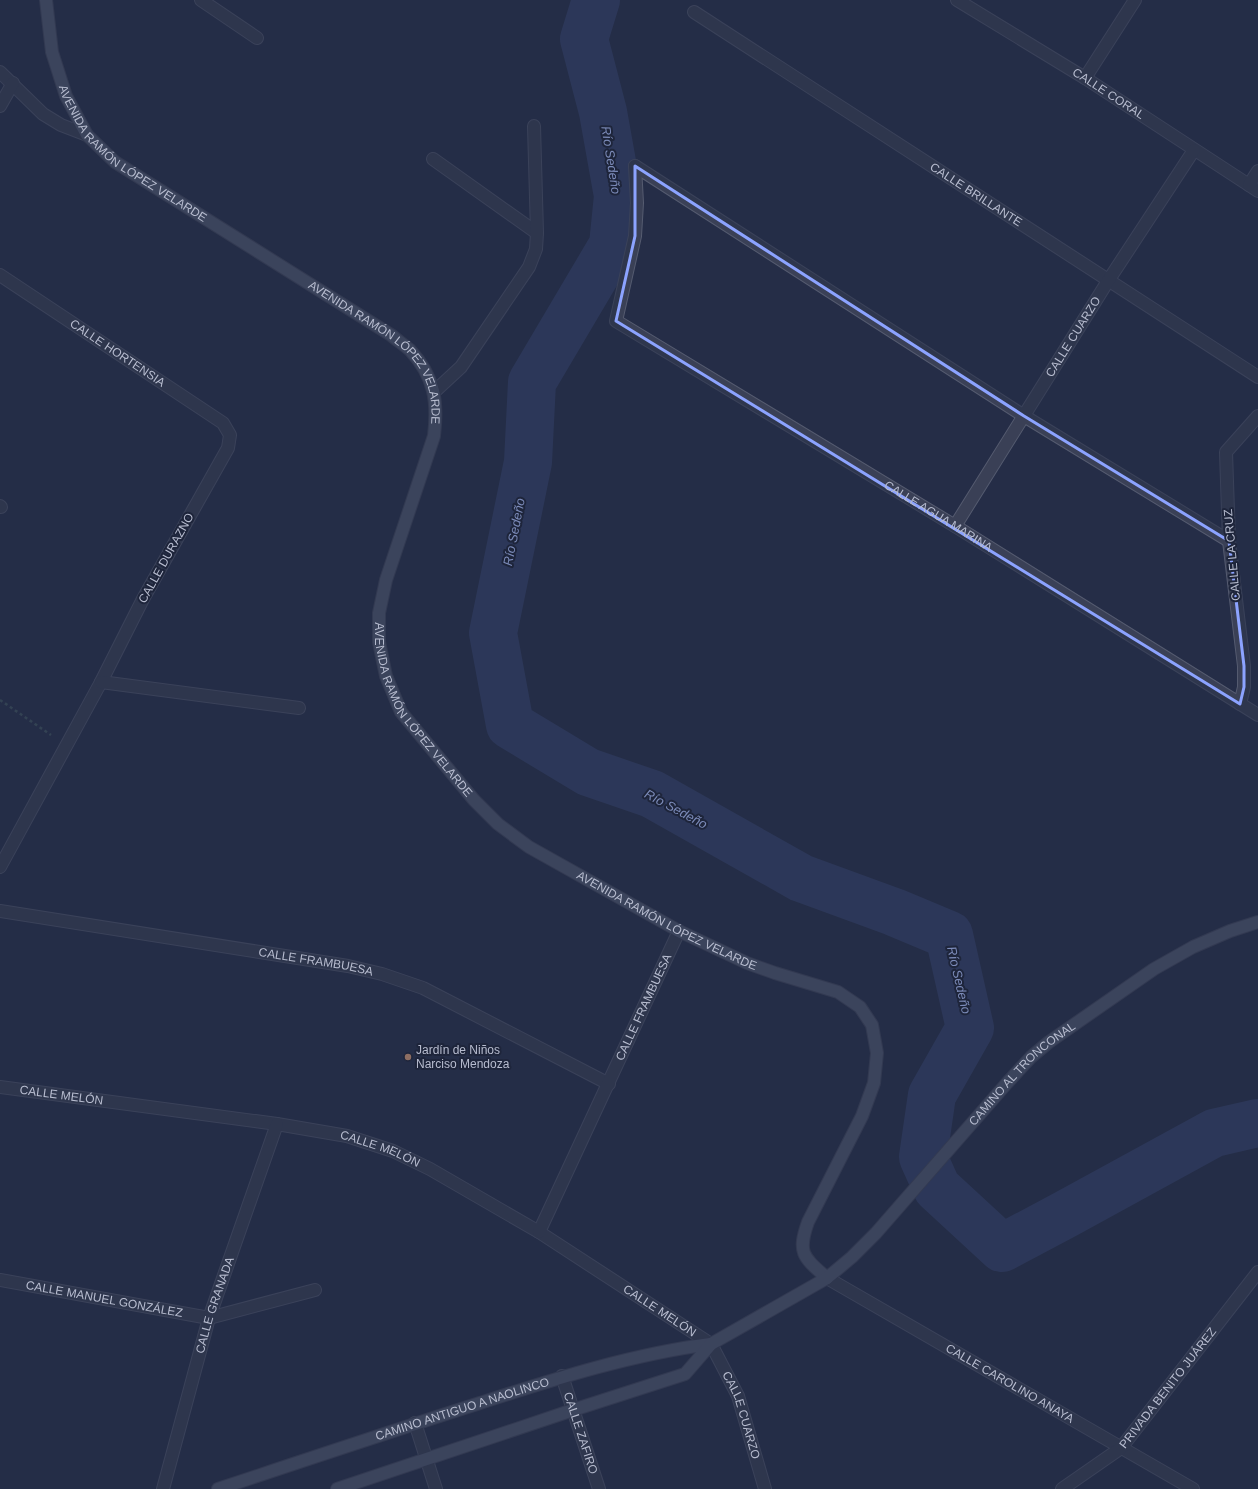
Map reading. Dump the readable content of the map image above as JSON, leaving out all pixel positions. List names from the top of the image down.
{
  "streets": {
    "main road": ["AVENIDA RAMÓN LÓPEZ VELARDE", "CAMINO AL TRONCONAL", "CAMINO ANTIGUO A NAOLINCO"],
    "street": [
      "CALLE CORAL",
      "CALLE BRILLANTE",
      "CALLE CUARZO",
      "CALLE HORTENSIA",
      "CALLE AGUA MARINA",
      "CALLE LA CRUZ",
      "CALLE DURAZNO",
      "CALLE FRAMBUESA",
      "CALLE MELÓN",
      "CALLE MANUEL GONZÁLEZ",
      "CALLE GRANADA",
      "CALLE CAROLINO ANAYA",
      "PRIVADA BENITO JUÁREZ",
      "CALLE ZAFIRO"
    ]
  },
  "crossings": [
    ["CALLE CORAL", "CALLE CUARZO"],
    ["AVENIDA RAMÓN LÓPEZ VELARDE", "CALLE FRAMBUESA"],
    ["AVENIDA RAMÓN LÓPEZ VELARDE", "CAMINO AL TRONCONAL"],
    ["AVENIDA RAMÓN LÓPEZ VELARDE", "CALLE CAROLINO ANAYA"],
    ["AVENIDA RAMÓN LÓPEZ VELARDE", "CAMINO ANTIGUO A NAOLINCO"],
    ["CALLE BRILLANTE", "CALLE CUARZO"],
    ["CALLE CUARZO", "CALLE AGUA MARINA"],
    ["CALLE CUARZO", "CALLE MELÓN"],
    ["CALLE CUARZO", "CAMINO ANTIGUO A NAOLINCO"],
    ["CALLE HORTENSIA", "CALLE DURAZNO"],
    ["CALLE AGUA MARINA", "CALLE LA CRUZ"],
    ["CALLE FRAMBUESA", "CALLE MELÓN"],
    ["CAMINO AL TRONCONAL", "CALLE CAROLINO ANAYA"],
    ["CAMINO AL TRONCONAL", "CAMINO ANTIGUO A NAOLINCO"],
    ["CALLE MELÓN", "CALLE GRANADA"],
    ["CALLE MELÓN", "CAMINO ANTIGUO A NAOLINCO"],
    ["CALLE MANUEL GONZÁLEZ", "CALLE GRANADA"],
    ["CALLE CAROLINO ANAYA", "PRIVADA BENITO JUÁREZ"],
    ["CALLE CAROLINO ANAYA", "CAMINO ANTIGUO A NAOLINCO"],
    ["CAMINO ANTIGUO A NAOLINCO", "CALLE ZAFIRO"]
  ],
  "water": ["Río Sedeño"],
  "places": ["Jardín de Niños Narciso Mendoza"]
}
